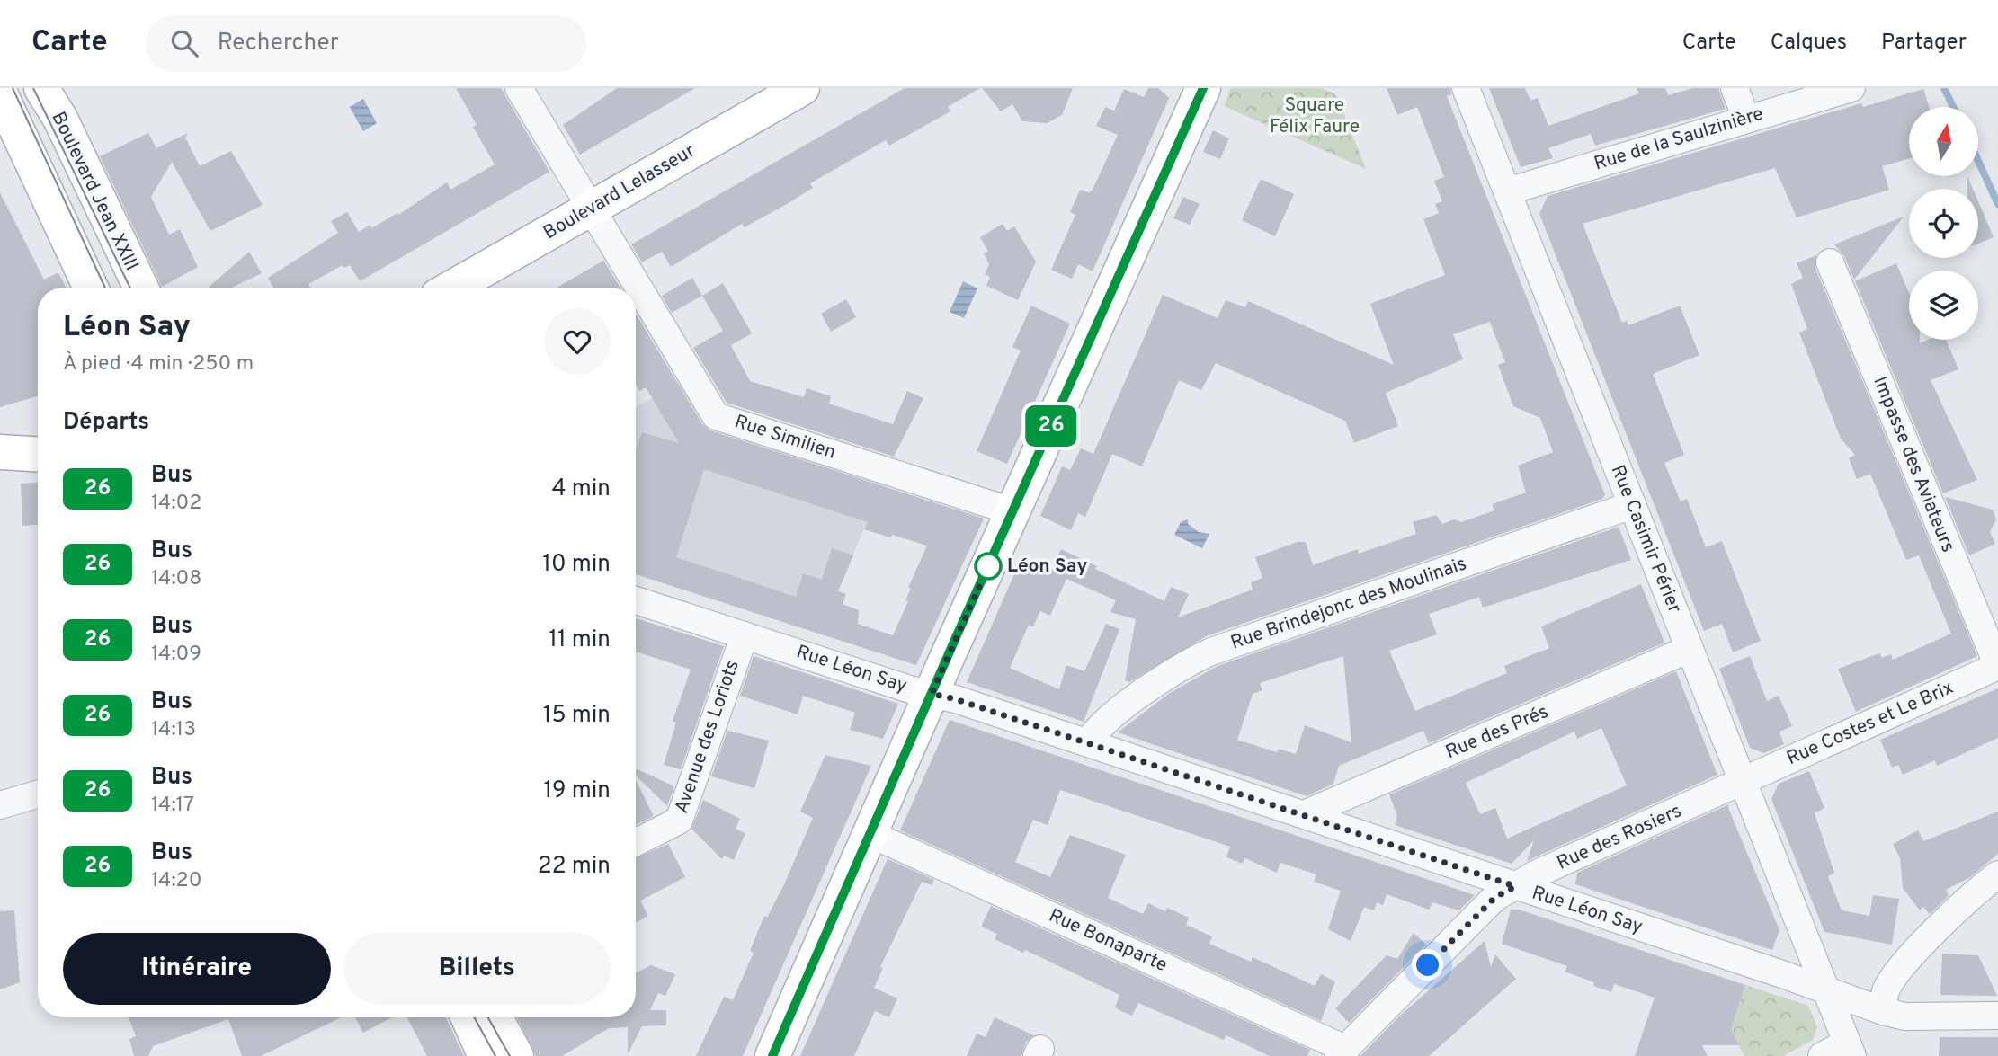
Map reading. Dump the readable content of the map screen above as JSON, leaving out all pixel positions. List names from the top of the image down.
{
  "streets": {
    "street": [
      "Rue de la Saulzinière",
      "Boulevard Jean XXIII",
      "Boulevard Lelasseur",
      "Rue Similien",
      "Impasse des Aviateurs",
      "Rue Casimir Périer",
      "Rue Brindejonc des Moulinais",
      "Rue Léon Say",
      "Rue Costes et Le Brix",
      "Rue des Prés",
      "Avenue des Loriots",
      "Rue des Rosiers",
      "Rue Bonaparte"
    ]
  },
  "crossings": [
    ["Rue de la Saulzinière", "Rue Casimir Périer"],
    ["Boulevard Lelasseur", "Rue Similien"],
    ["Impasse des Aviateurs", "Rue Costes et Le Brix"],
    ["Rue Casimir Périer", "Rue Brindejonc des Moulinais"],
    ["Rue Casimir Périer", "Rue Léon Say"],
    ["Rue Casimir Périer", "Rue Costes et Le Brix"],
    ["Rue Casimir Périer", "Rue des Prés"],
    ["Rue Casimir Périer", "Rue des Rosiers"],
    ["Rue Brindejonc des Moulinais", "Rue Léon Say"],
    ["Rue Léon Say", "Rue des Prés"],
    ["Rue Léon Say", "Avenue des Loriots"],
    ["Rue Léon Say", "Rue des Rosiers"],
    ["Rue Costes et Le Brix", "Rue des Rosiers"],
    ["Rue des Rosiers", "Rue Bonaparte"]
  ],
  "parks": ["Square Félix Faure"],
  "places": ["Léon Say"],
  "lines": ["bus line 26"],
  "north": "top",
  "page": {
    "header": "Carte",
    "search": "Rechercher",
    "nav": ["Carte", "Calques", "Partager"],
    "on_map": "26",
    "heading": [
      ["Léon Say", "À pied · 4 min · 250 m"],
      "Départs"
    ],
    "list": [
      {
        "mark": "26",
        "name": "Bus",
        "note": "14:02",
        "value": "4 min"
      },
      {
        "mark": "26",
        "name": "Bus",
        "note": "14:08",
        "value": "10 min"
      },
      {
        "mark": "26",
        "name": "Bus",
        "note": "14:09",
        "value": "11 min"
      },
      {
        "mark": "26",
        "name": "Bus",
        "note": "14:13",
        "value": "15 min"
      },
      {
        "mark": "26",
        "name": "Bus",
        "note": "14:17",
        "value": "19 min"
      },
      {
        "mark": "26",
        "name": "Bus",
        "note": "14:20",
        "value": "22 min"
      }
    ],
    "buttons": ["Itinéraire", "Billets"]
  }
}
